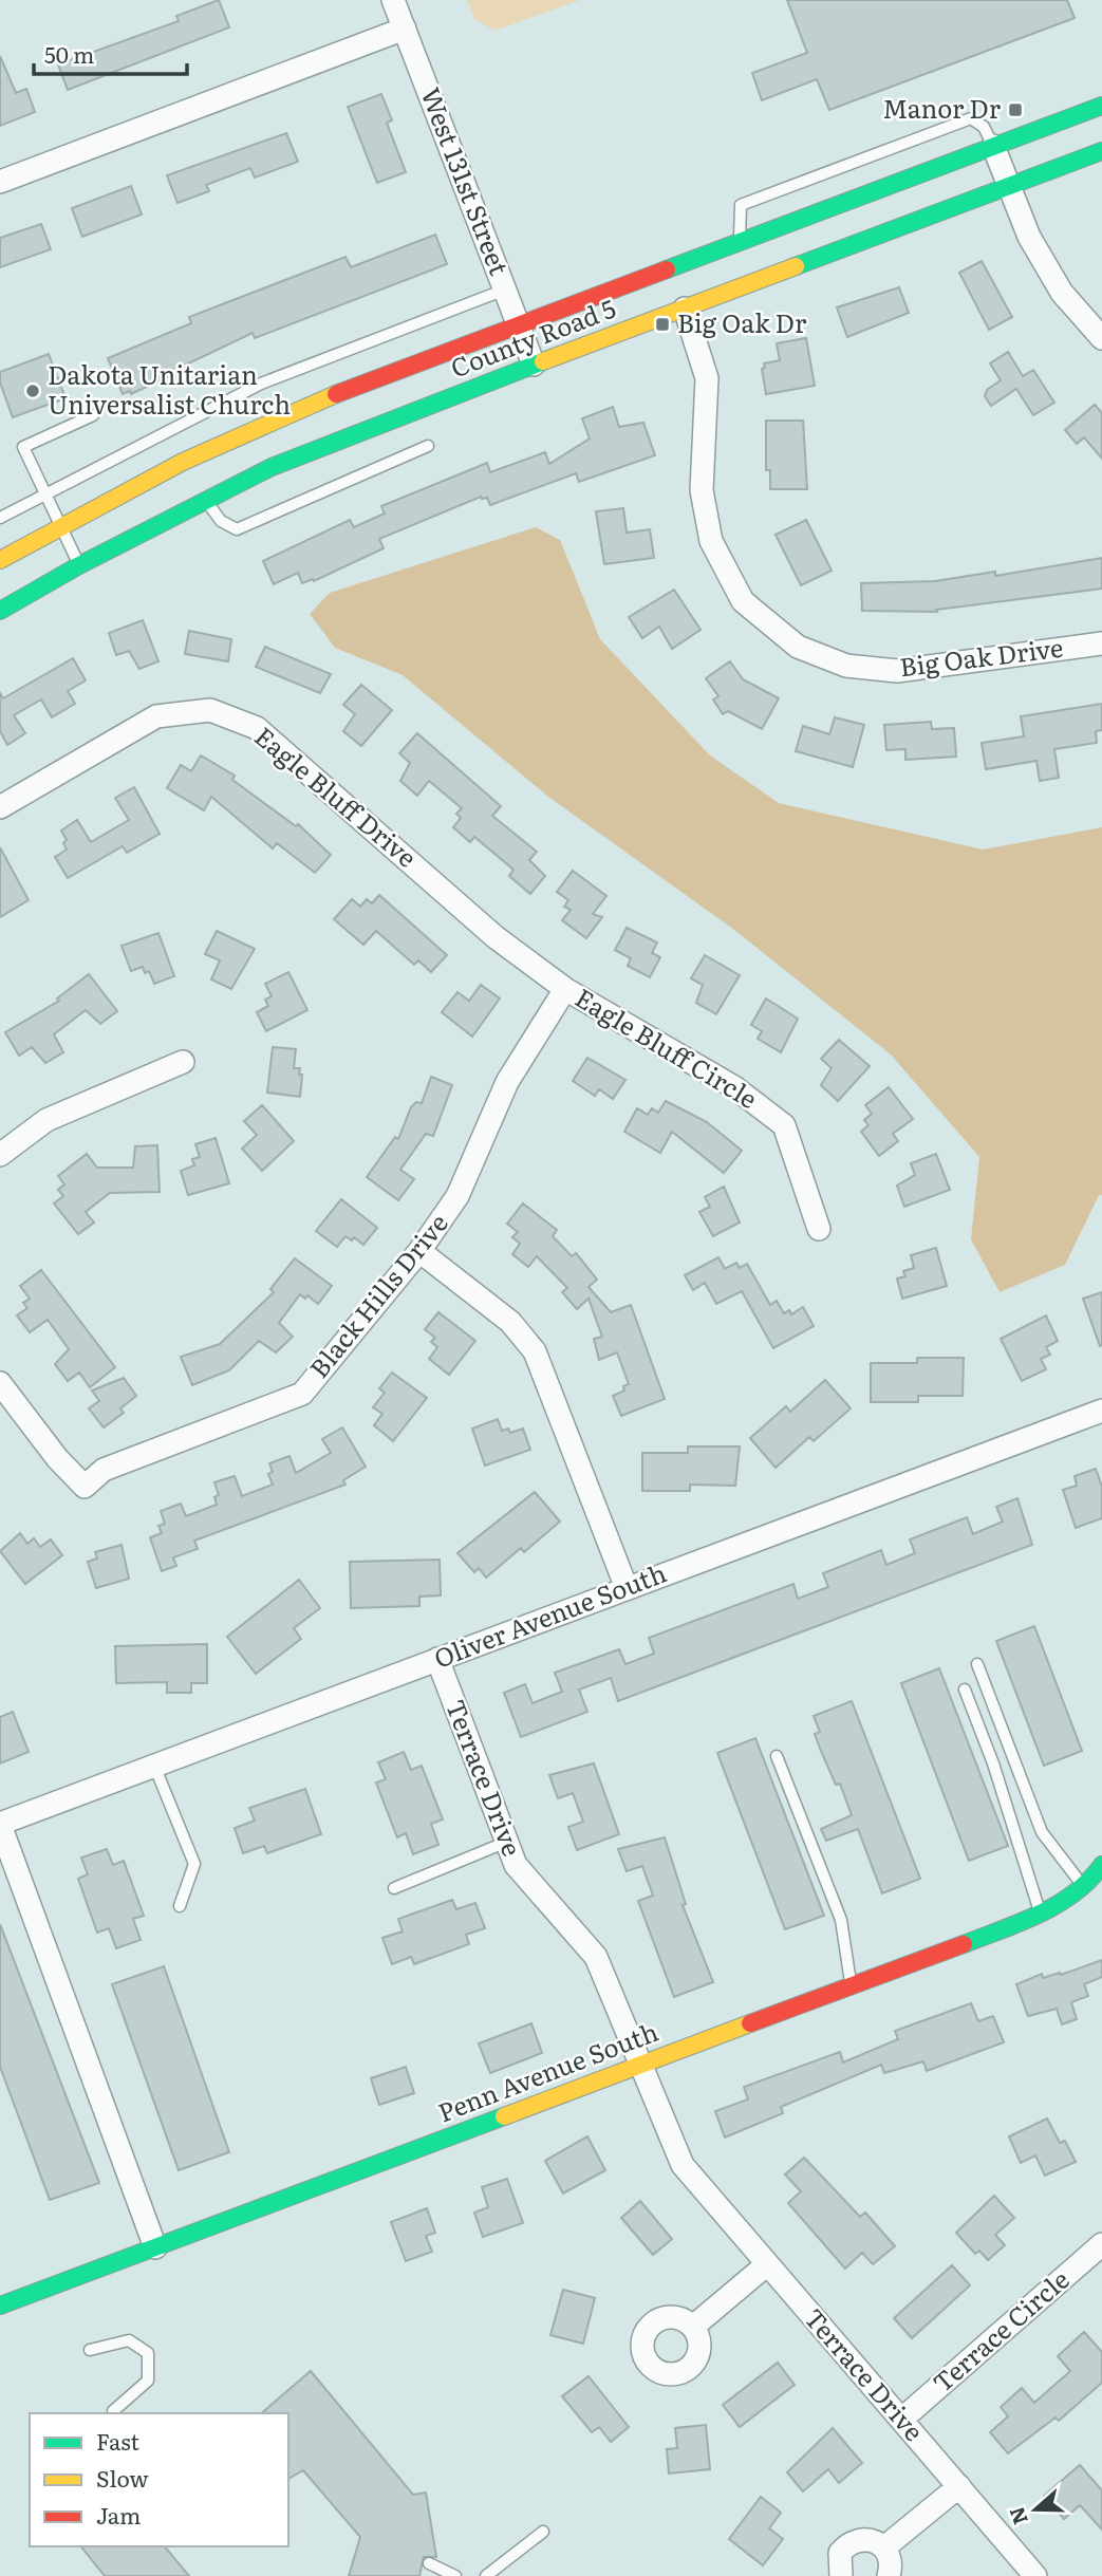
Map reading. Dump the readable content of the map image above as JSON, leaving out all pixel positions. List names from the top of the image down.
{
  "streets": {
    "main road": ["County Road 5", "Penn Avenue South"],
    "street": [
      "West 131st Street",
      "Big Oak Drive",
      "Eagle Bluff Drive",
      "Eagle Bluff Circle",
      "Black Hills Drive",
      "Oliver Avenue South",
      "Terrace Drive",
      "Terrace Circle"
    ]
  },
  "crossings": [
    ["West 131st Street", "County Road 5"],
    ["County Road 5", "Big Oak Drive"],
    ["Eagle Bluff Drive", "Eagle Bluff Circle"],
    ["Eagle Bluff Drive", "Black Hills Drive"],
    ["Eagle Bluff Circle", "Black Hills Drive"],
    ["Oliver Avenue South", "Terrace Drive"],
    ["Terrace Drive", "Penn Avenue South"],
    ["Terrace Drive", "Terrace Circle"]
  ],
  "places": {
    "transit": ["Manor Dr", "Big Oak Dr"],
    "other": ["Dakota Unitarian Universalist Church"]
  },
  "legend": ["Fast", "Slow", "Jam"],
  "scale_bar": "50 m",
  "north": "left"
}
